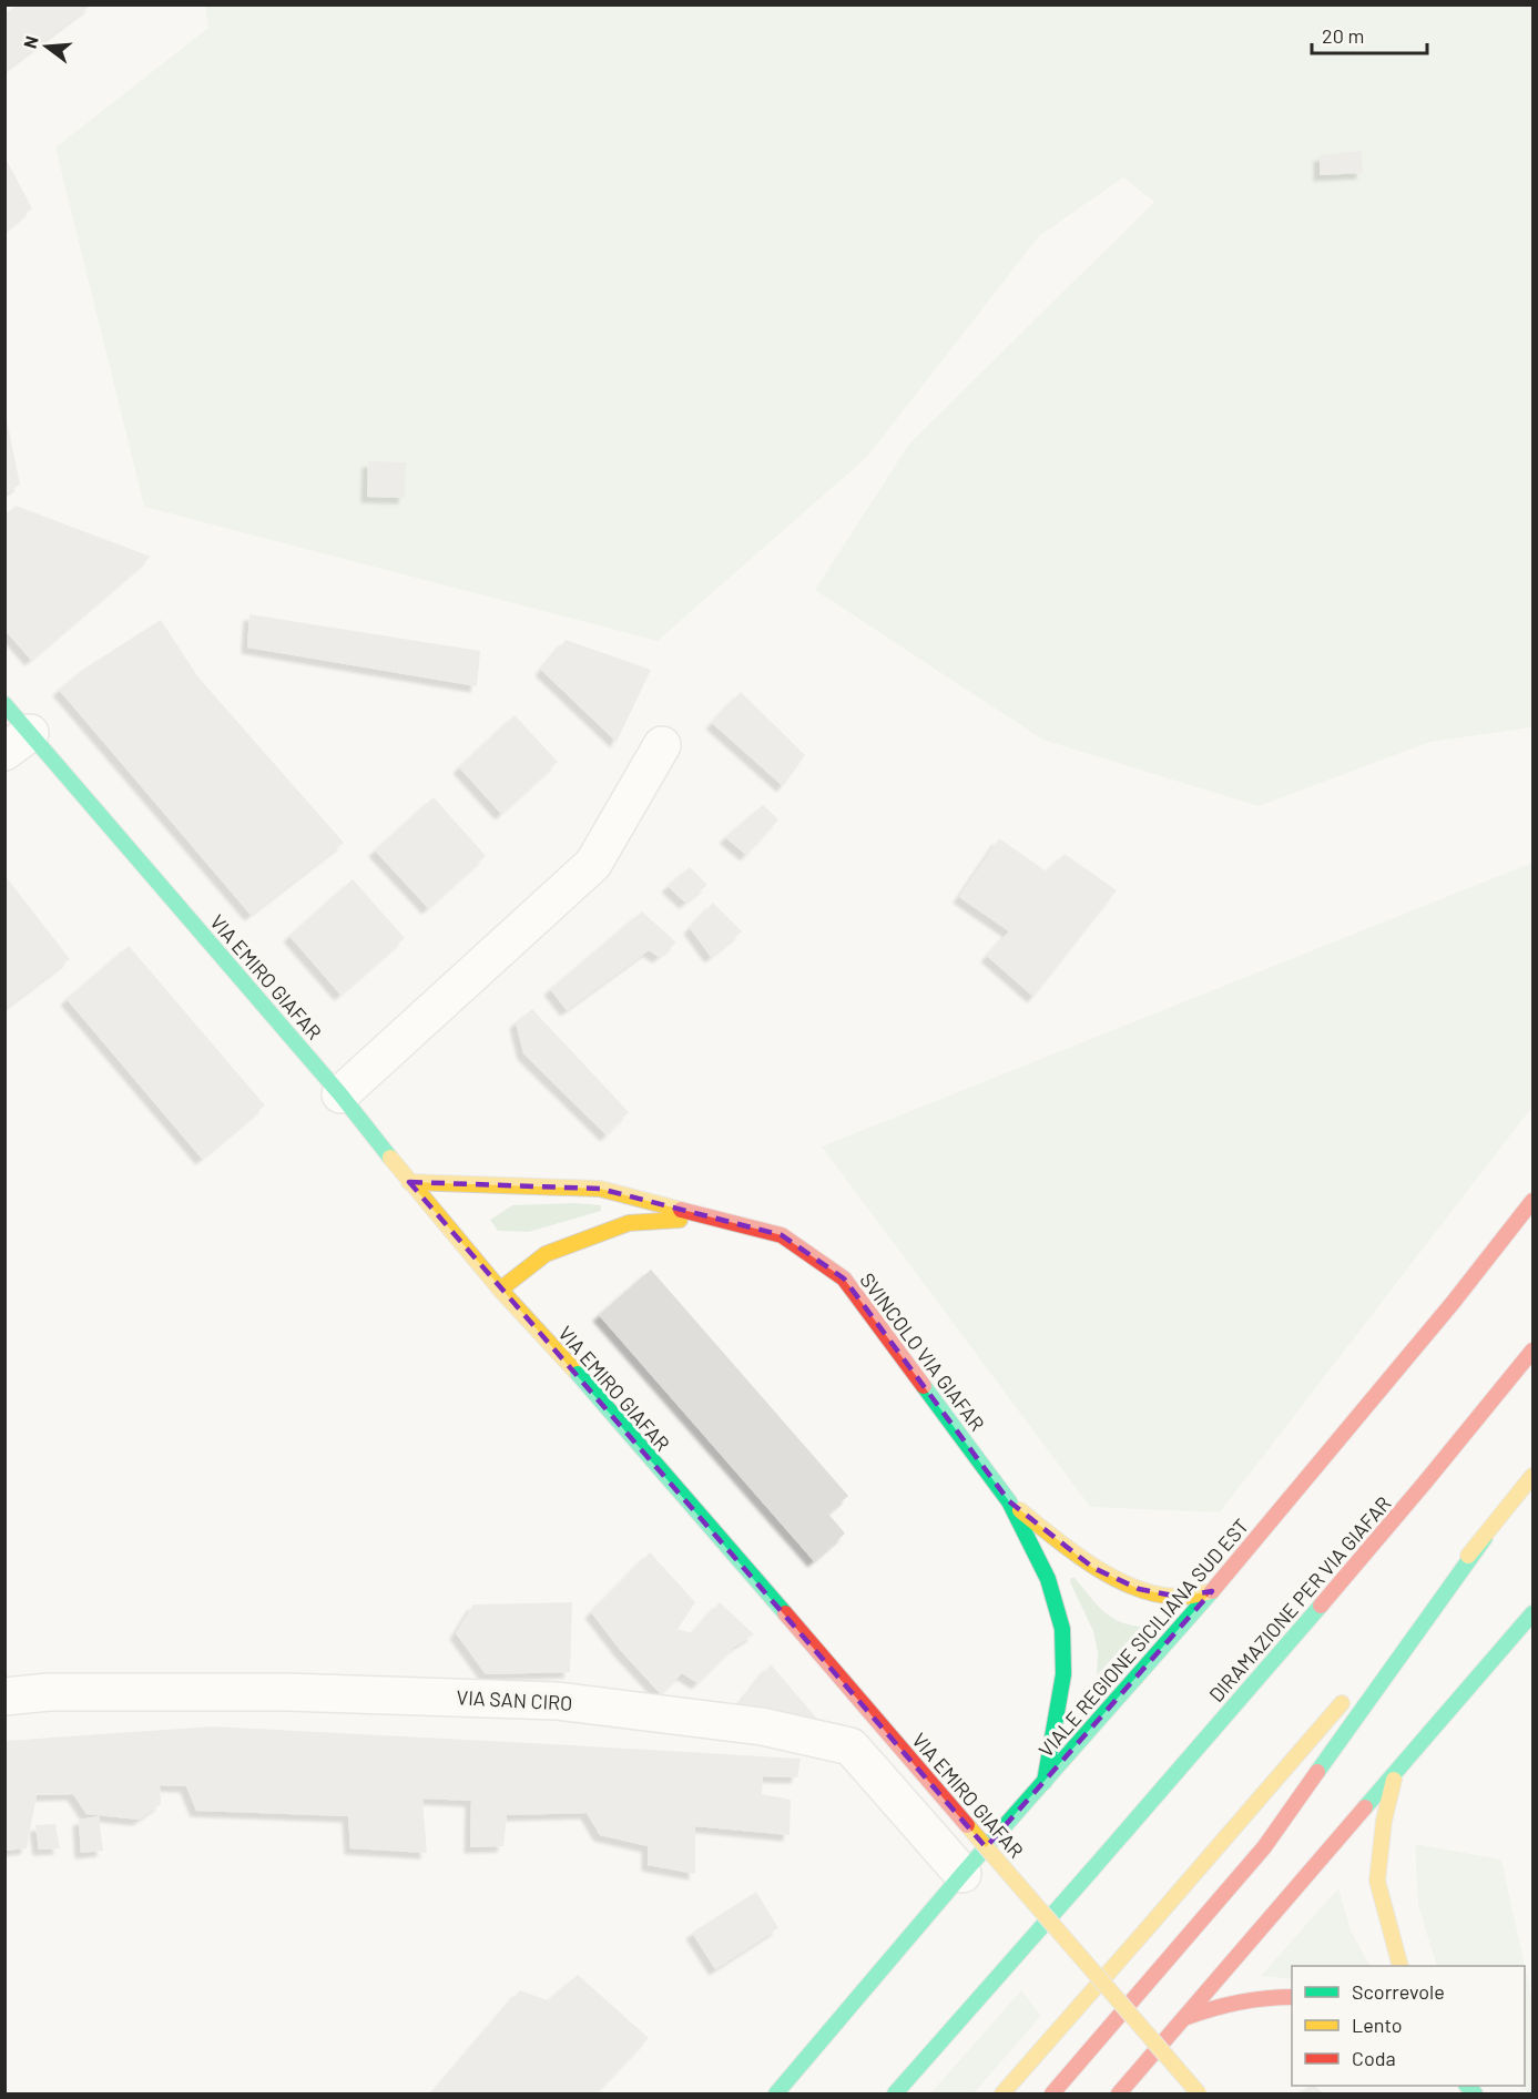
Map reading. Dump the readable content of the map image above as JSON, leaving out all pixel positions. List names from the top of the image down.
{
  "streets": {
    "main road": [
      "VIA EMIRO GIAFAR",
      "SVINCOLO VIA GIAFAR",
      "DIRAMAZIONE PER VIA GIAFAR",
      "VIALE REGIONE SICILIANA SUD EST"
    ],
    "street": ["VIA SAN CIRO"]
  },
  "crossings": [
    ["VIA EMIRO GIAFAR", "SVINCOLO VIA GIAFAR"],
    ["SVINCOLO VIA GIAFAR", "VIALE REGIONE SICILIANA SUD EST"],
    ["VIALE REGIONE SICILIANA SUD EST", "VIA SAN CIRO"]
  ],
  "legend": ["Scorrevole", "Lento", "Coda"],
  "scale_bar": "20 m",
  "north": "left"
}
